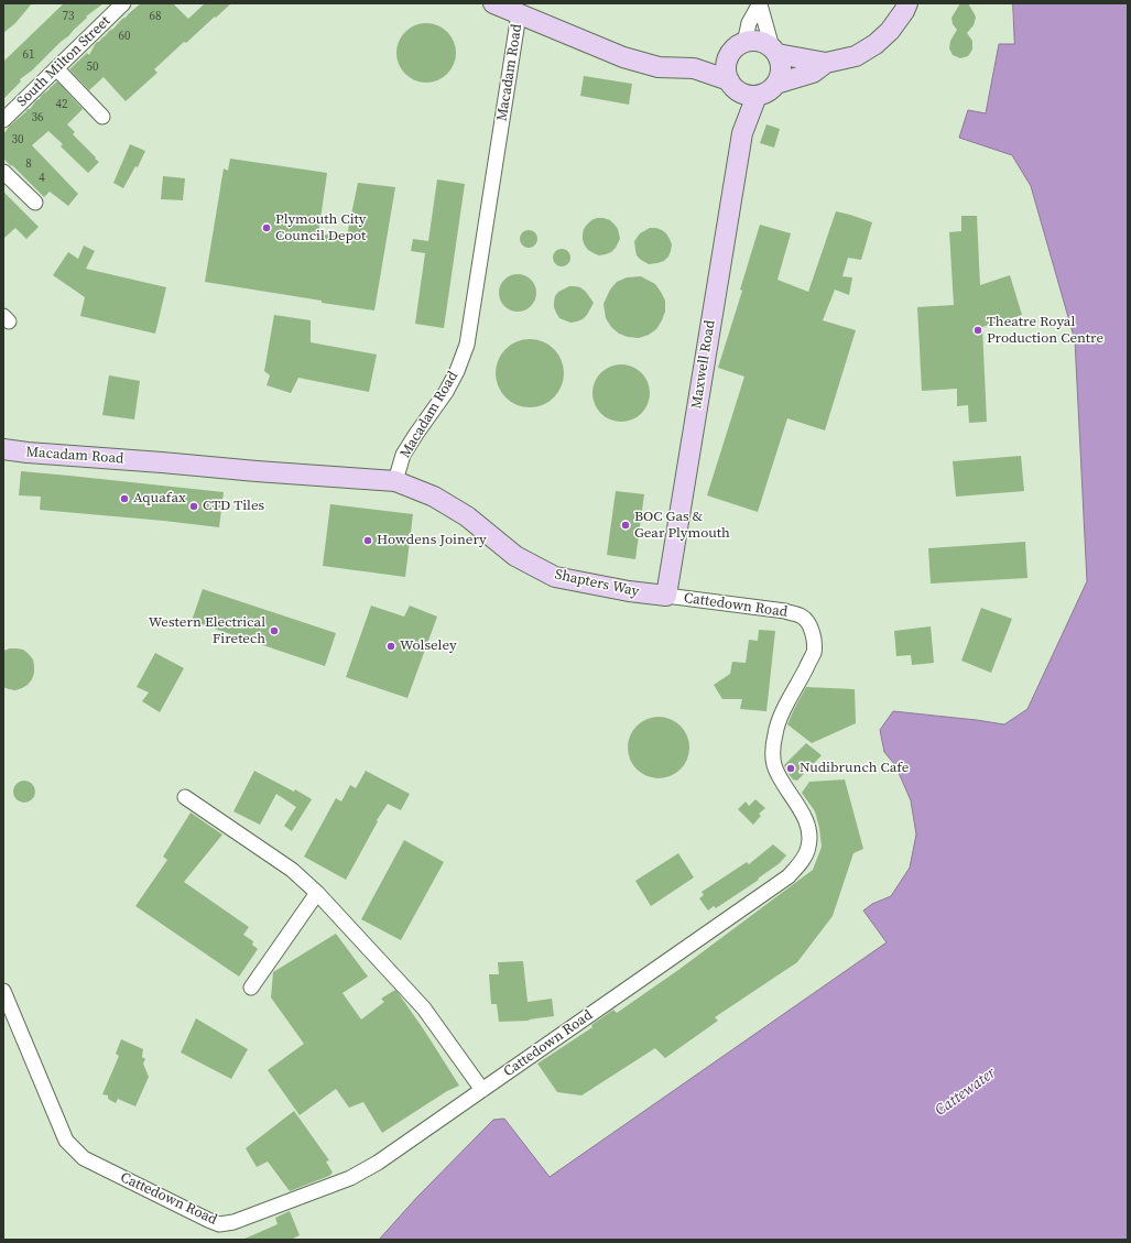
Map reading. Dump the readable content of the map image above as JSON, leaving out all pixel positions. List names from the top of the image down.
{
  "streets": {
    "street": [
      "South Milton Street",
      "Macadam Road",
      "Maxwell Road",
      "Shapters Way",
      "Cattedown Road"
    ]
  },
  "crossings": [
    ["Macadam Road", "Shapters Way"],
    ["Maxwell Road", "Shapters Way"],
    ["Maxwell Road", "Cattedown Road"],
    ["Shapters Way", "Cattedown Road"]
  ],
  "water": ["Cattewater"],
  "places": [
    "Plymouth City Council Depot",
    "Theatre Royal Production Centre",
    "Aquafax",
    "CTD Tiles",
    "BOC Gas & Gear Plymouth",
    "Howdens Joinery",
    "Western Electrical Firetech",
    "Wolseley",
    "Nudibrunch Cafe"
  ],
  "house_numbers": [
    "73",
    "68",
    "60",
    "61",
    "50",
    "42",
    "36",
    "30",
    "8",
    "4"
  ]
}
